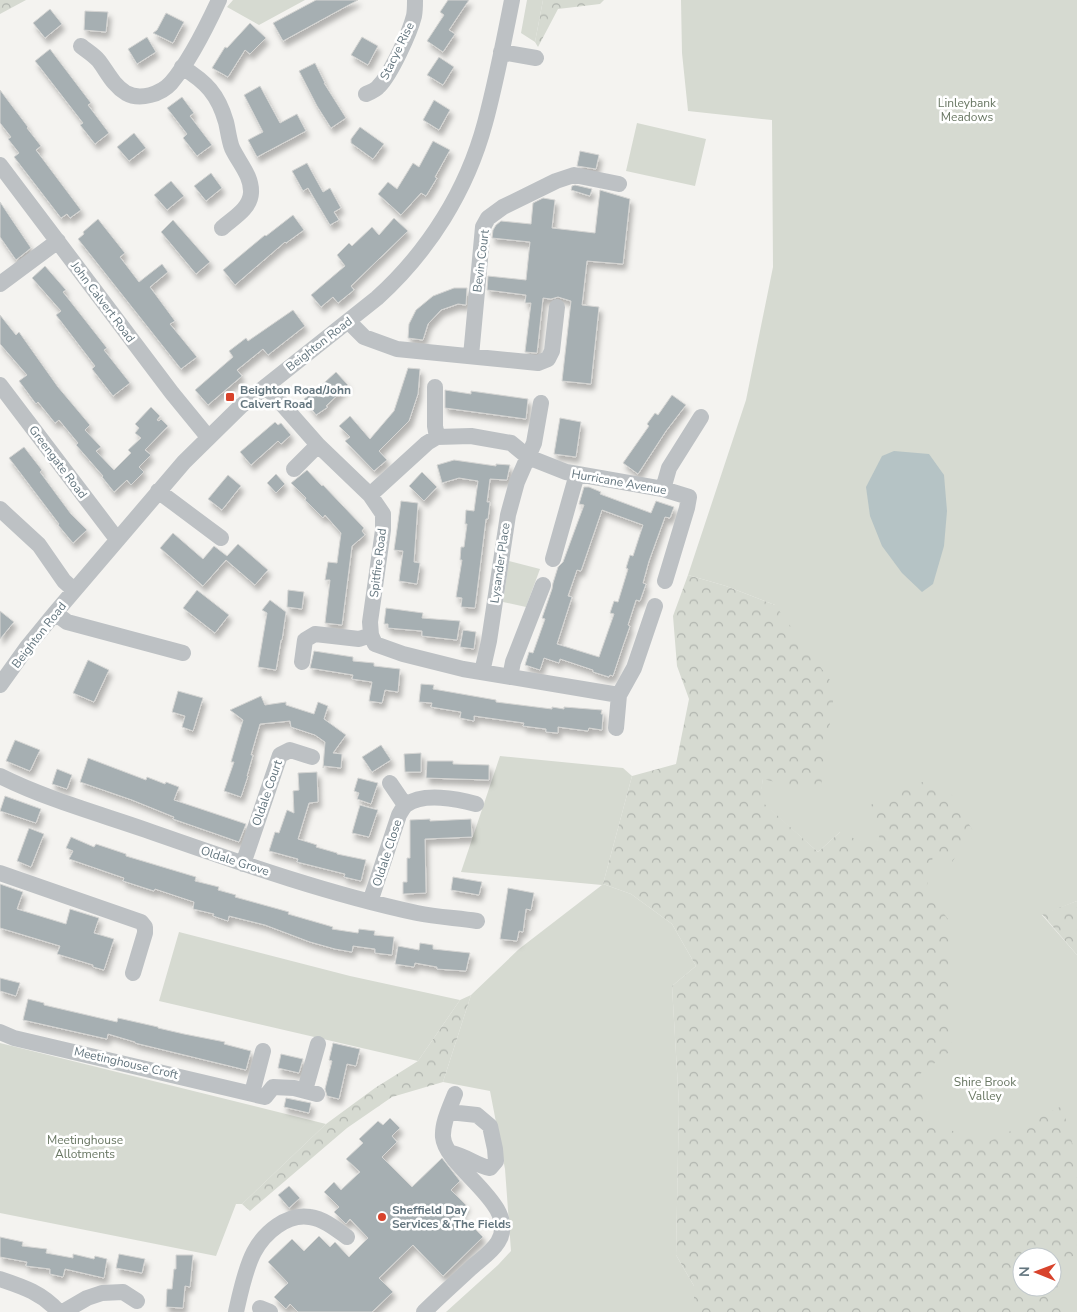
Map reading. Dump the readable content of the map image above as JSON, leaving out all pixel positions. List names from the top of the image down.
{
  "streets": {
    "street": [
      "Stacye Rise",
      "Bevin Court",
      "John Calvert Road",
      "Beighton Road",
      "Greengate Road",
      "Hurricane Avenue",
      "Spitfire Road",
      "Lysander Place",
      "Oldale Court",
      "Oldale Close",
      "Oldale Grove",
      "Meetinghouse Croft"
    ]
  },
  "crossings": [
    ["John Calvert Road", "Beighton Road"],
    ["Beighton Road", "Greengate Road"],
    ["Beighton Road", "Spitfire Road"],
    ["Hurricane Avenue", "Lysander Place"],
    ["Oldale Court", "Oldale Grove"],
    ["Oldale Close", "Oldale Grove"]
  ],
  "parks": ["Linleybank Meadows", "Shire Brook Valley", "Meetinghouse Allotments"],
  "places": {
    "transit": ["Beighton Road/John Calvert Road"],
    "other": ["Sheffield Day Services & The Fields"]
  },
  "north": "left"
}
